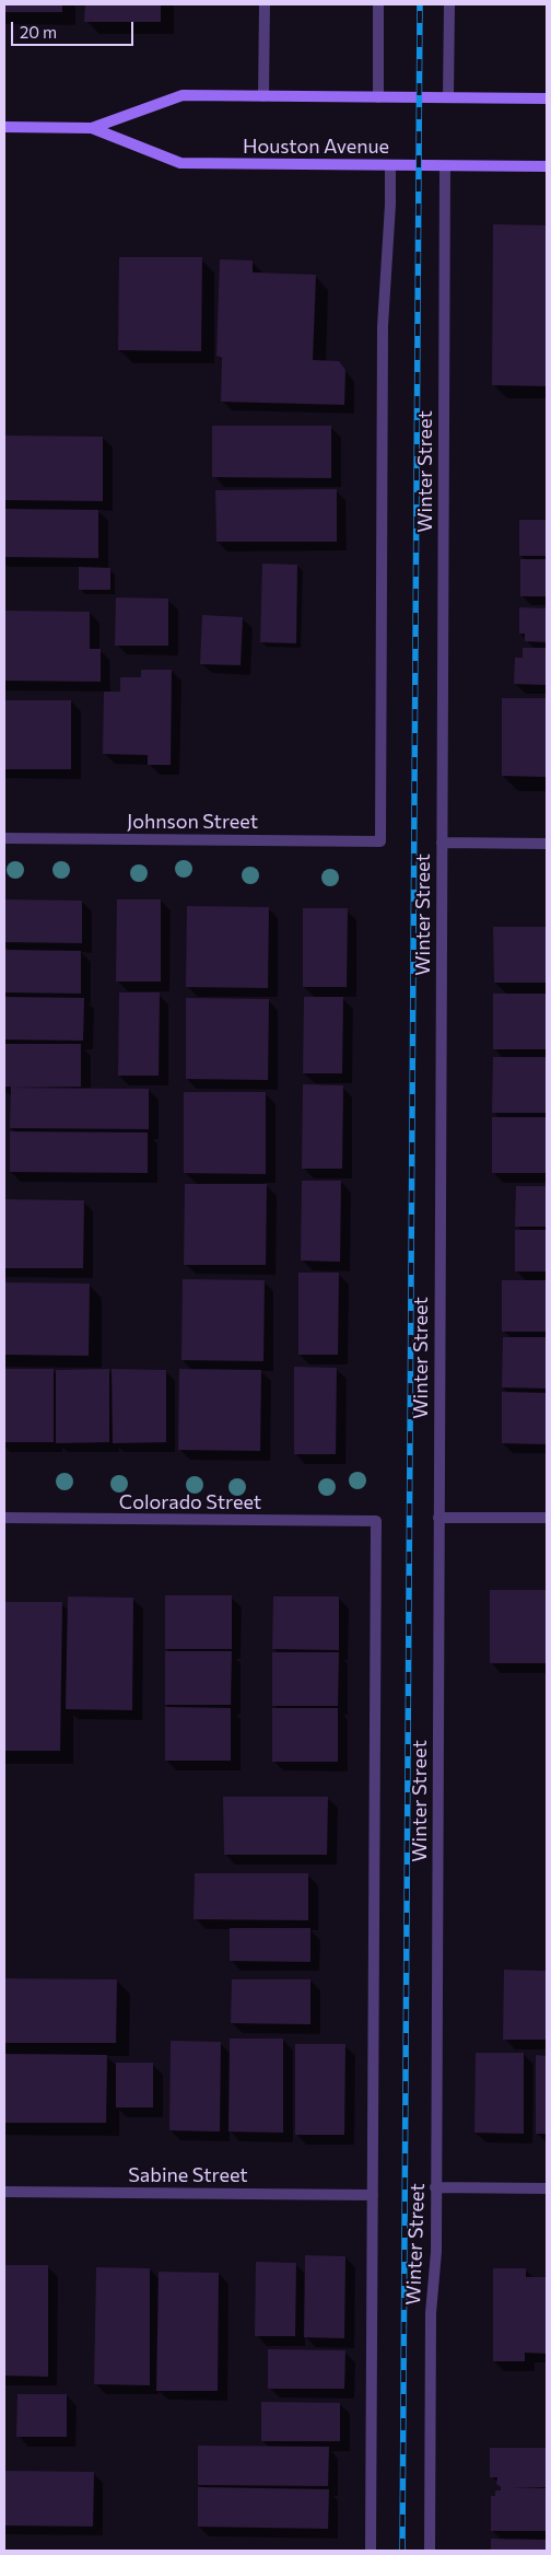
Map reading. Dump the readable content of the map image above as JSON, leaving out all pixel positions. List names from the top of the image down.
{
  "streets": {
    "main road": ["Houston Avenue"],
    "street": [
      "Winter Street",
      "Johnson Street",
      "Colorado Street",
      "Sabine Street"
    ]
  },
  "crossings": [
    ["Houston Avenue", "Winter Street"],
    ["Houston Avenue", "Johnson Street"],
    ["Colorado Street", "Sabine Street"]
  ],
  "scale_bar": "20 m"
}
